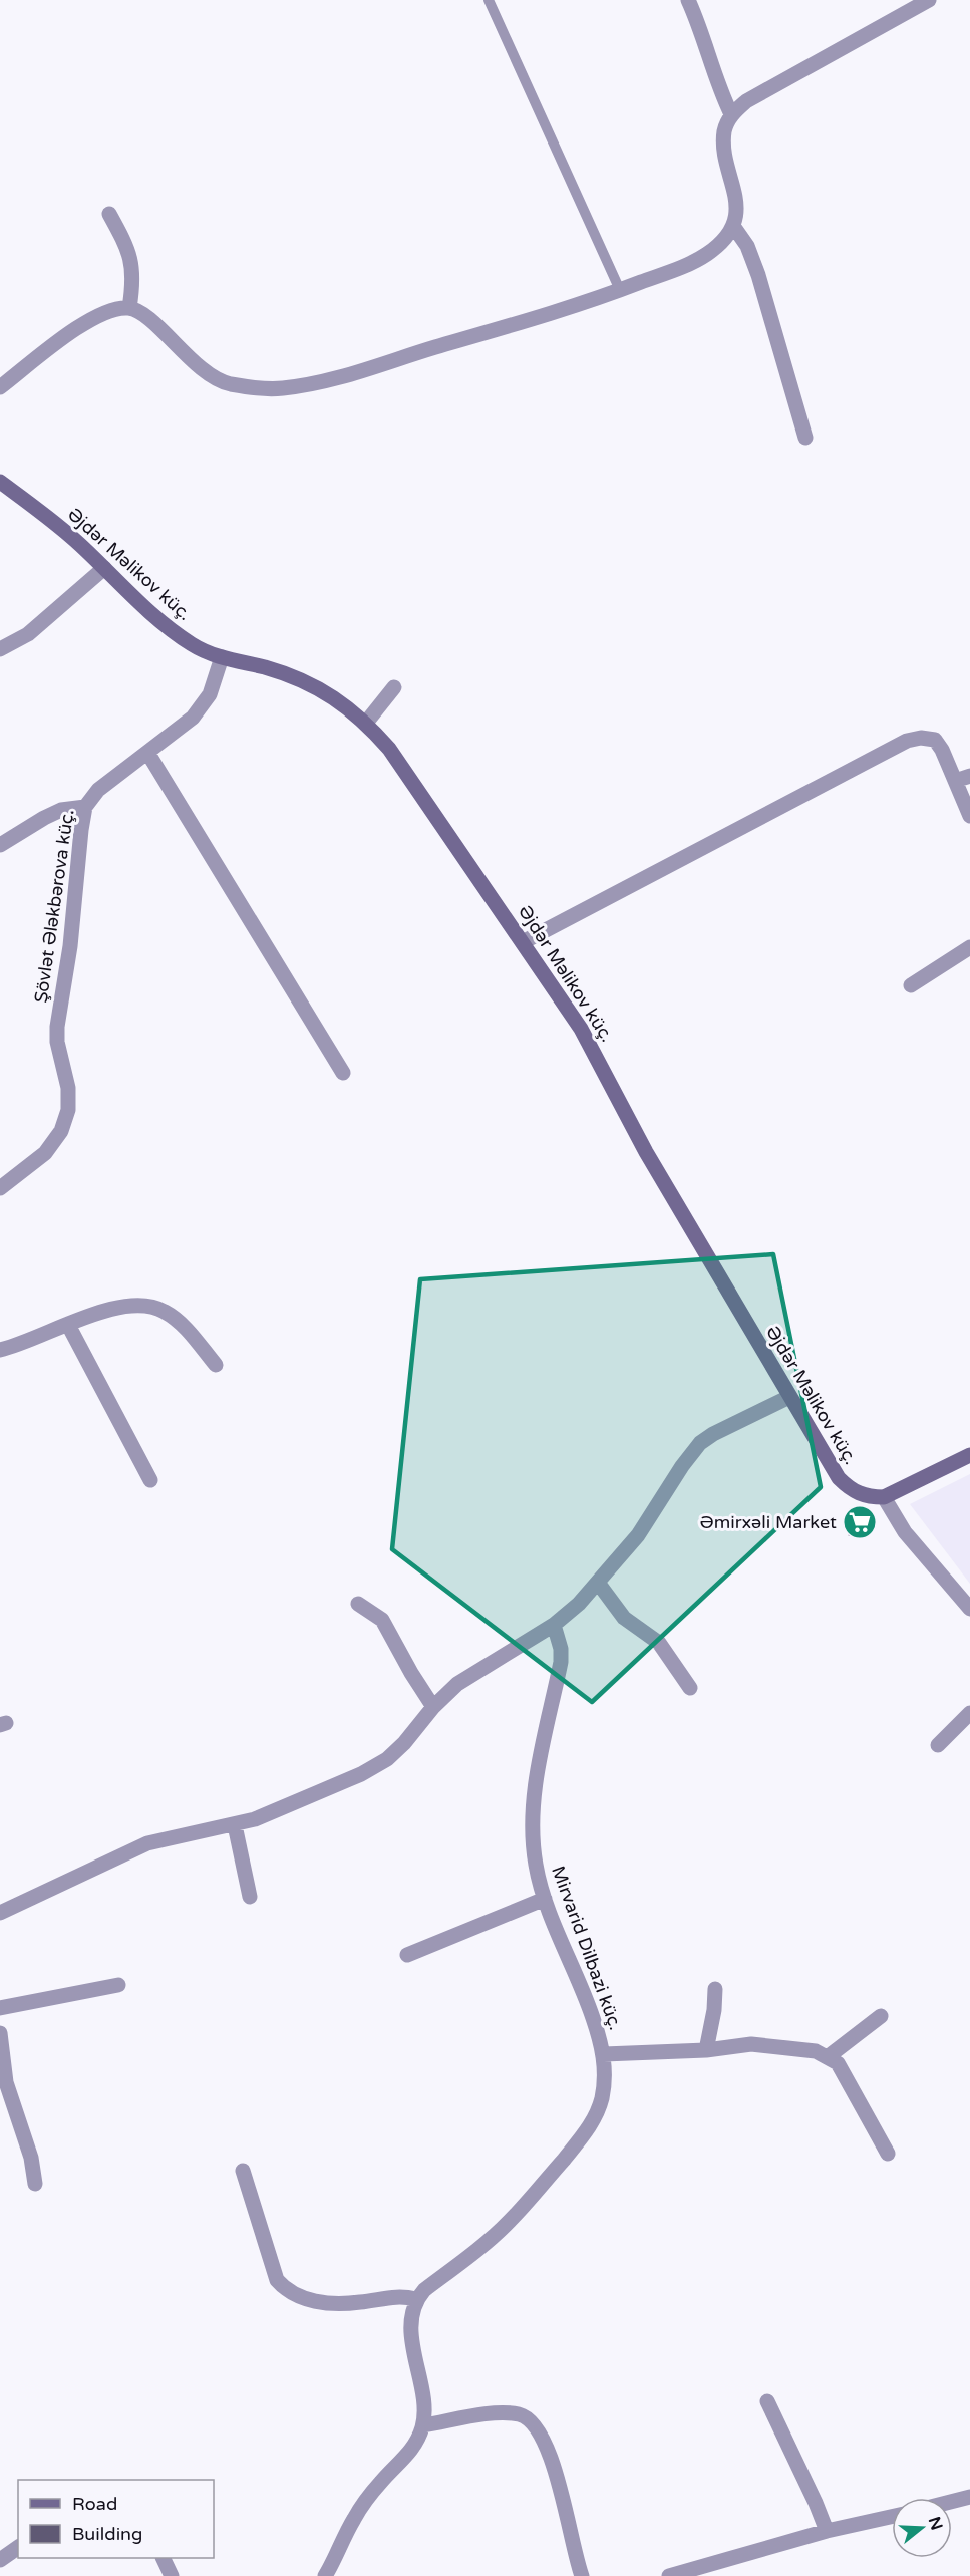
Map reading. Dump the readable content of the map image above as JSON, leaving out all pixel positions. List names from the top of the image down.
{
  "streets": {
    "street": ["Əjdər Məlikov küç.", "Şövlət Ələkbərova küç.", "Mirvarid Dilbazi küç."]
  },
  "crossings": [
    ["Əjdər Məlikov küç.", "Şövlət Ələkbərova küç."]
  ],
  "places": {
    "supermarket": ["Əmirxəli Market"]
  },
  "legend": ["Road", "Building"],
  "north": "right"
}
